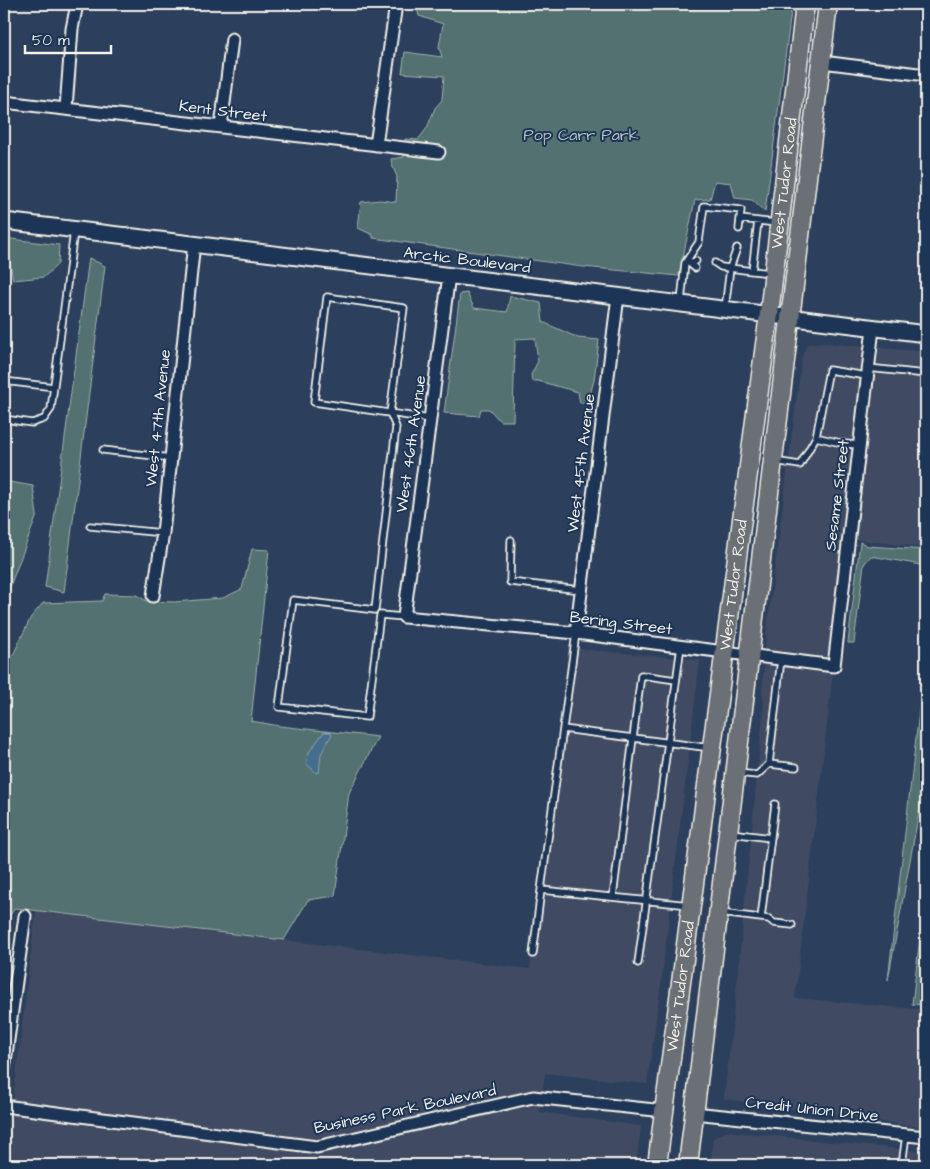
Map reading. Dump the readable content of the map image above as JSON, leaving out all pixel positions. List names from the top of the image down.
{
  "streets": {
    "main road": ["West Tudor Road", "Arctic Boulevard"],
    "street": [
      "Kent Street",
      "West 47th Avenue",
      "West 46th Avenue",
      "West 45th Avenue",
      "Sesame Street",
      "Bering Street",
      "Business Park Boulevard",
      "Credit Union Drive"
    ]
  },
  "crossings": [
    ["West Tudor Road", "Arctic Boulevard"],
    ["West Tudor Road", "Bering Street"],
    ["West Tudor Road", "Business Park Boulevard"],
    ["West Tudor Road", "Credit Union Drive"],
    ["Arctic Boulevard", "West 47th Avenue"],
    ["Arctic Boulevard", "West 46th Avenue"],
    ["Arctic Boulevard", "West 45th Avenue"],
    ["Arctic Boulevard", "Sesame Street"],
    ["West 46th Avenue", "Bering Street"],
    ["West 45th Avenue", "Bering Street"],
    ["Sesame Street", "Bering Street"]
  ],
  "parks": ["Pop Carr Park"],
  "scale_bar": "50 m"
}
